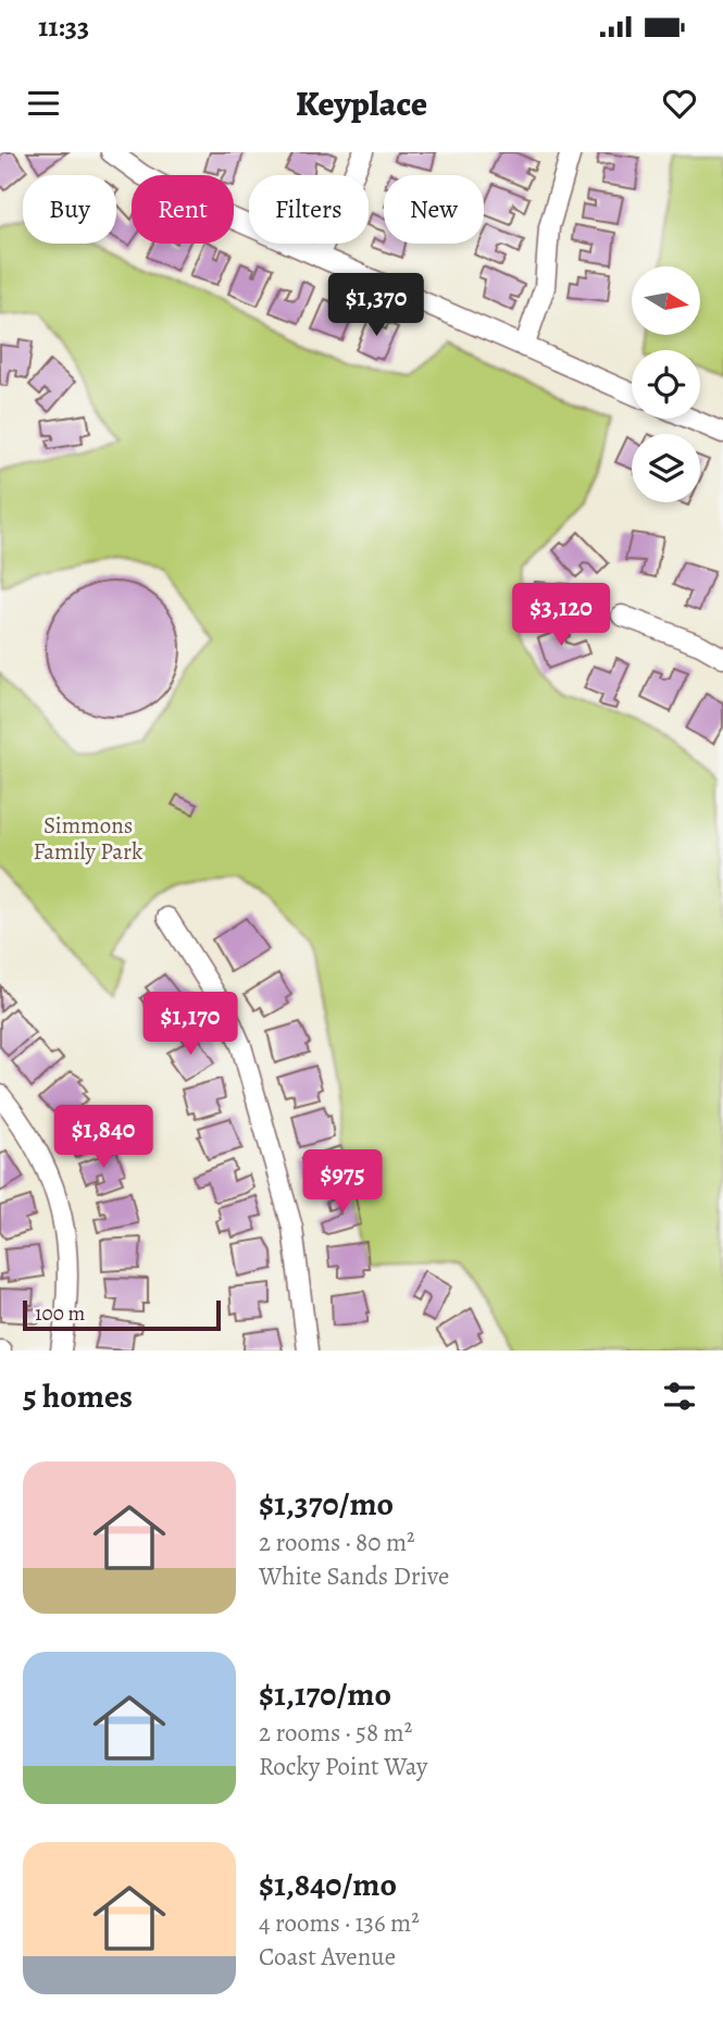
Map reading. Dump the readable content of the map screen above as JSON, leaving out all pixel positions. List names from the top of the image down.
{
  "parks": ["Simmons Family Park"],
  "scale_bar": "100 m",
  "north": "right",
  "page": {
    "status": "11:33",
    "header": "Keyplace",
    "chip": [
      "Buy",
      "Rent",
      "Filters",
      "New"
    ],
    "price": [
      "$1,370",
      "$3,120",
      "$1,170",
      "$1,840",
      "$975"
    ],
    "scale": "100 m",
    "heading": "5 homes",
    "list": [
      {
        "name": "$1,370/mo",
        "note": "2 rooms · 80 m² · White Sands Drive"
      },
      {
        "name": "$1,170/mo",
        "note": "2 rooms · 58 m² · Rocky Point Way"
      },
      {
        "name": "$1,840/mo",
        "note": "4 rooms · 136 m² · Coast Avenue"
      }
    ]
  }
}
